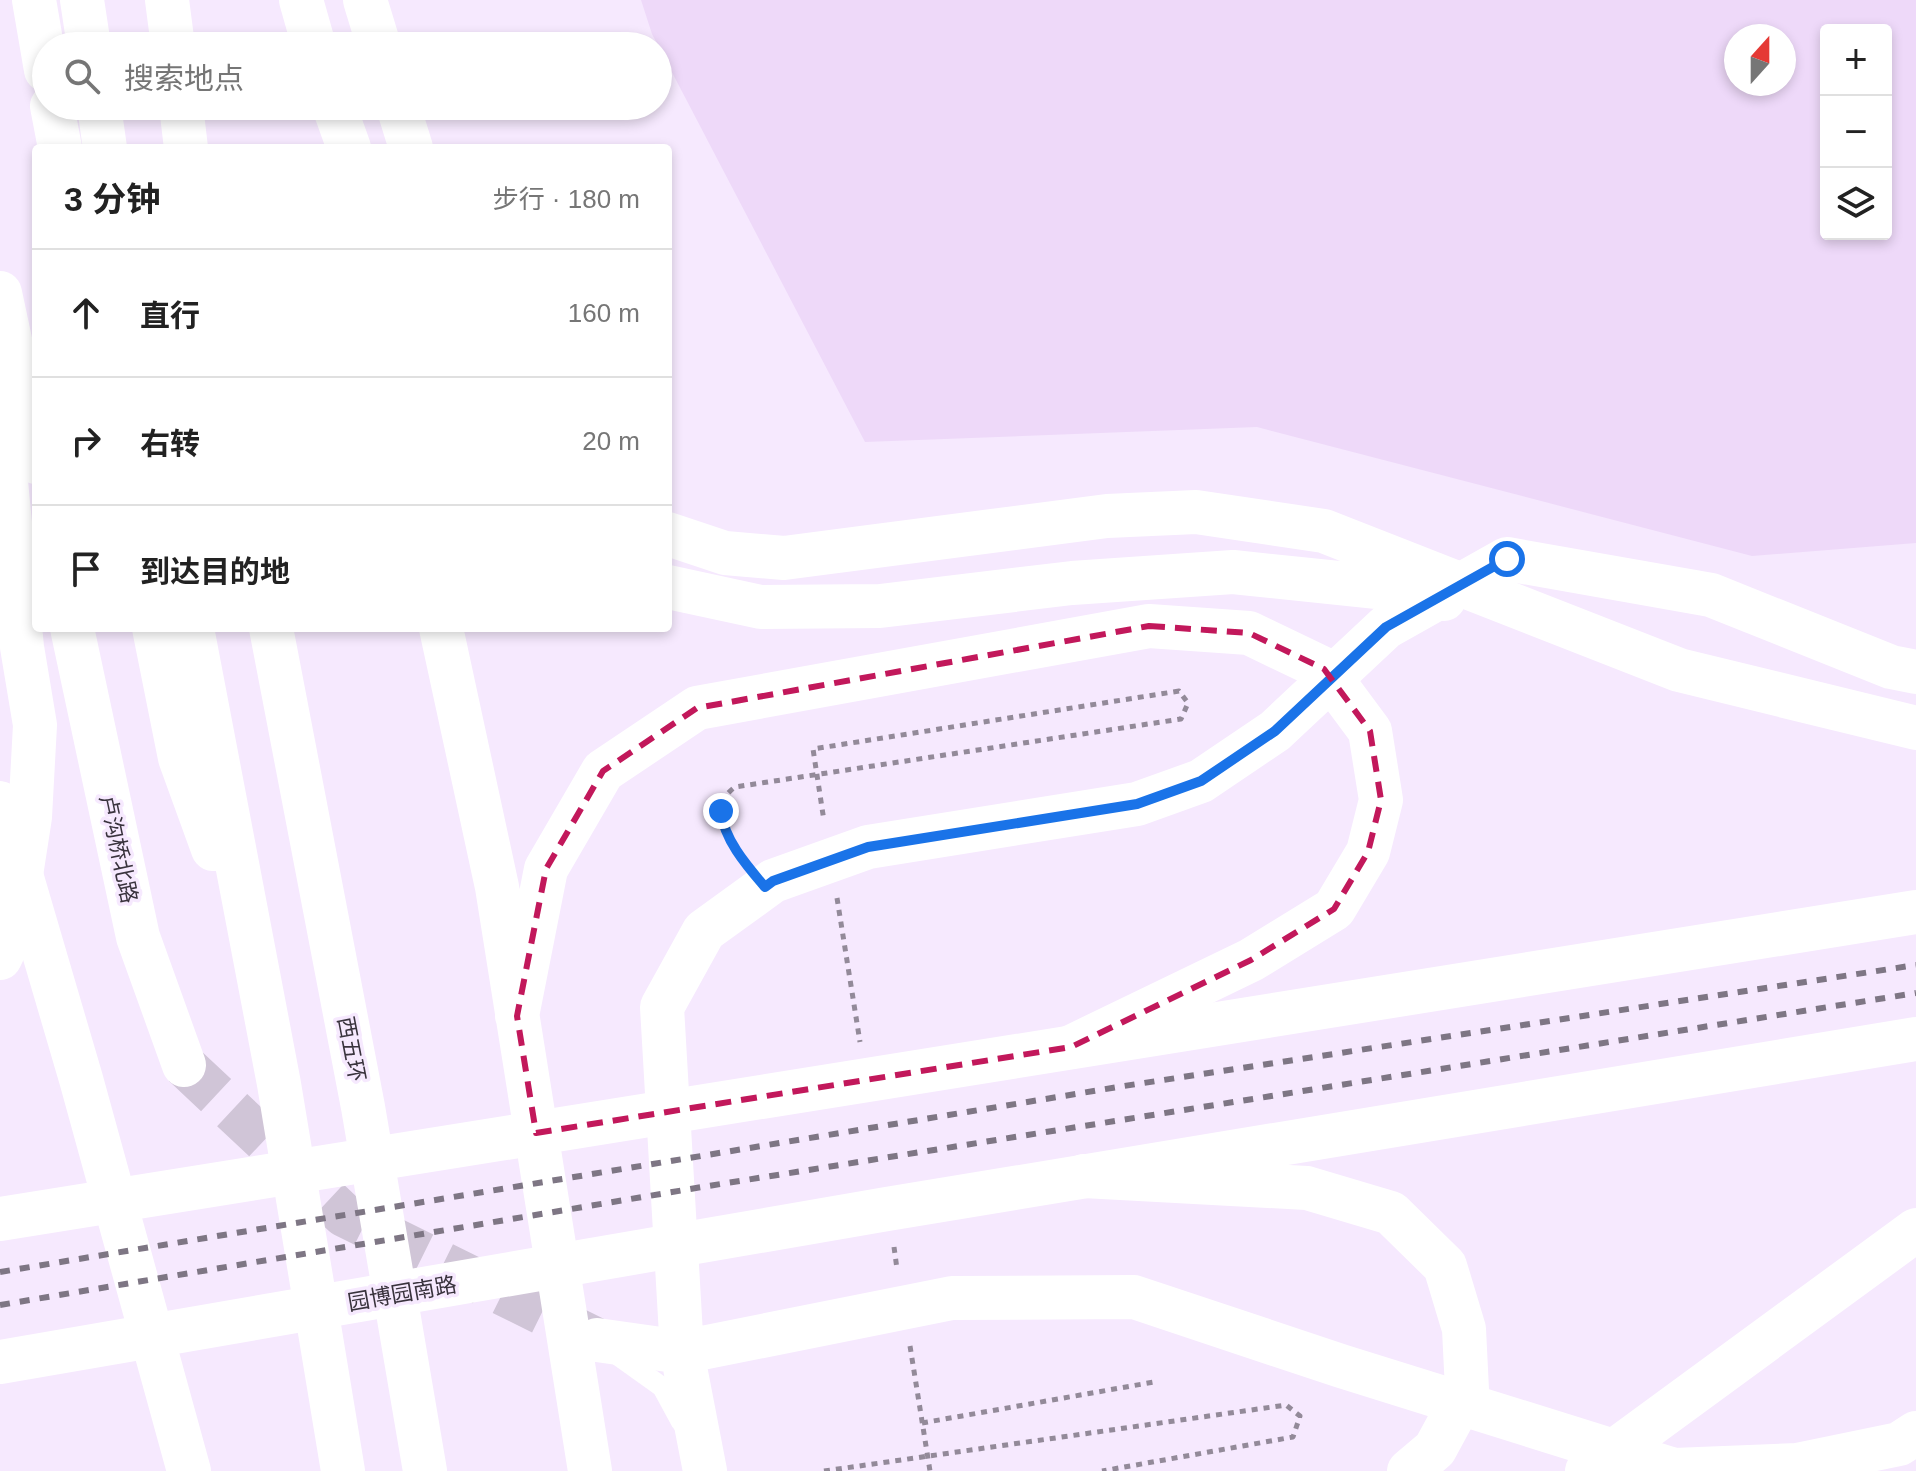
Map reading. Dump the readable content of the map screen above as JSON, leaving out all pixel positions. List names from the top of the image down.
{
  "streets": {
    "main road": ["卢沟桥北路", "西五环", "园博园南路"]
  },
  "north": "top",
  "page": {
    "map_buttons": ["+", "−"],
    "search": "搜索地点",
    "heading": ["3 分钟", "步行 · 180 m"],
    "list": [
      ["直行", "160 m"],
      ["右转", "20 m"],
      "到达目的地"
    ]
  }
}
